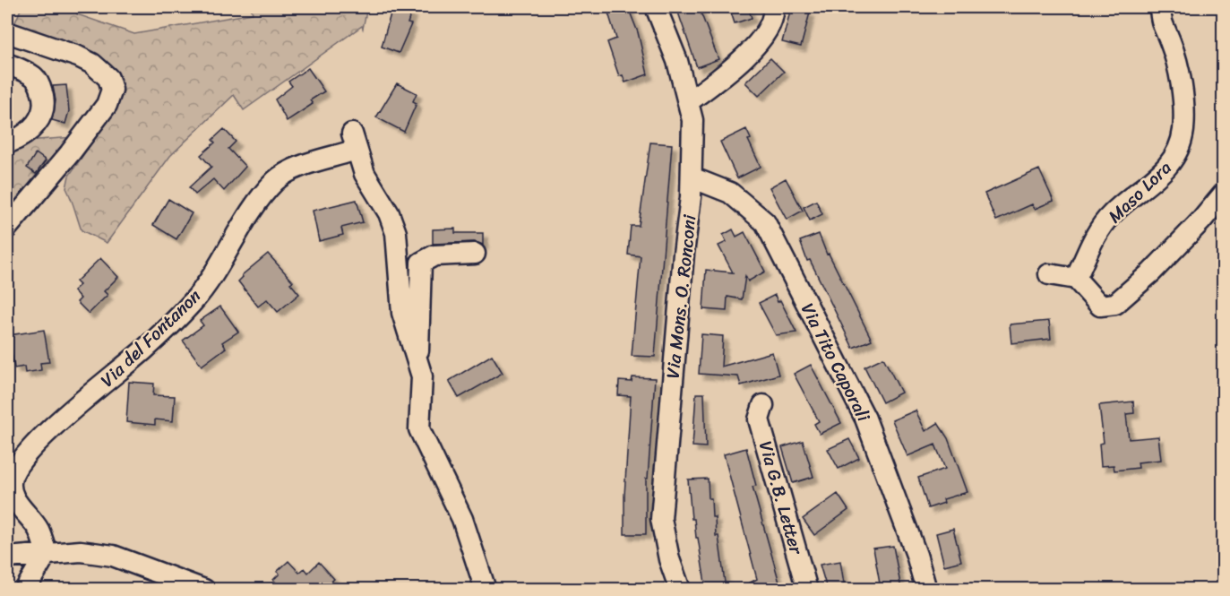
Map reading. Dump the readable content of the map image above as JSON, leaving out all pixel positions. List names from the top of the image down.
{
  "streets": {
    "street": [
      "Maso Lora",
      "Via Mons. O. Ronconi",
      "Via del Fontanon",
      "Via Tito Caporali",
      "Via G.B. Letter"
    ]
  },
  "crossings": [
    ["Via Mons. O. Ronconi", "Via Tito Caporali"]
  ]
}
